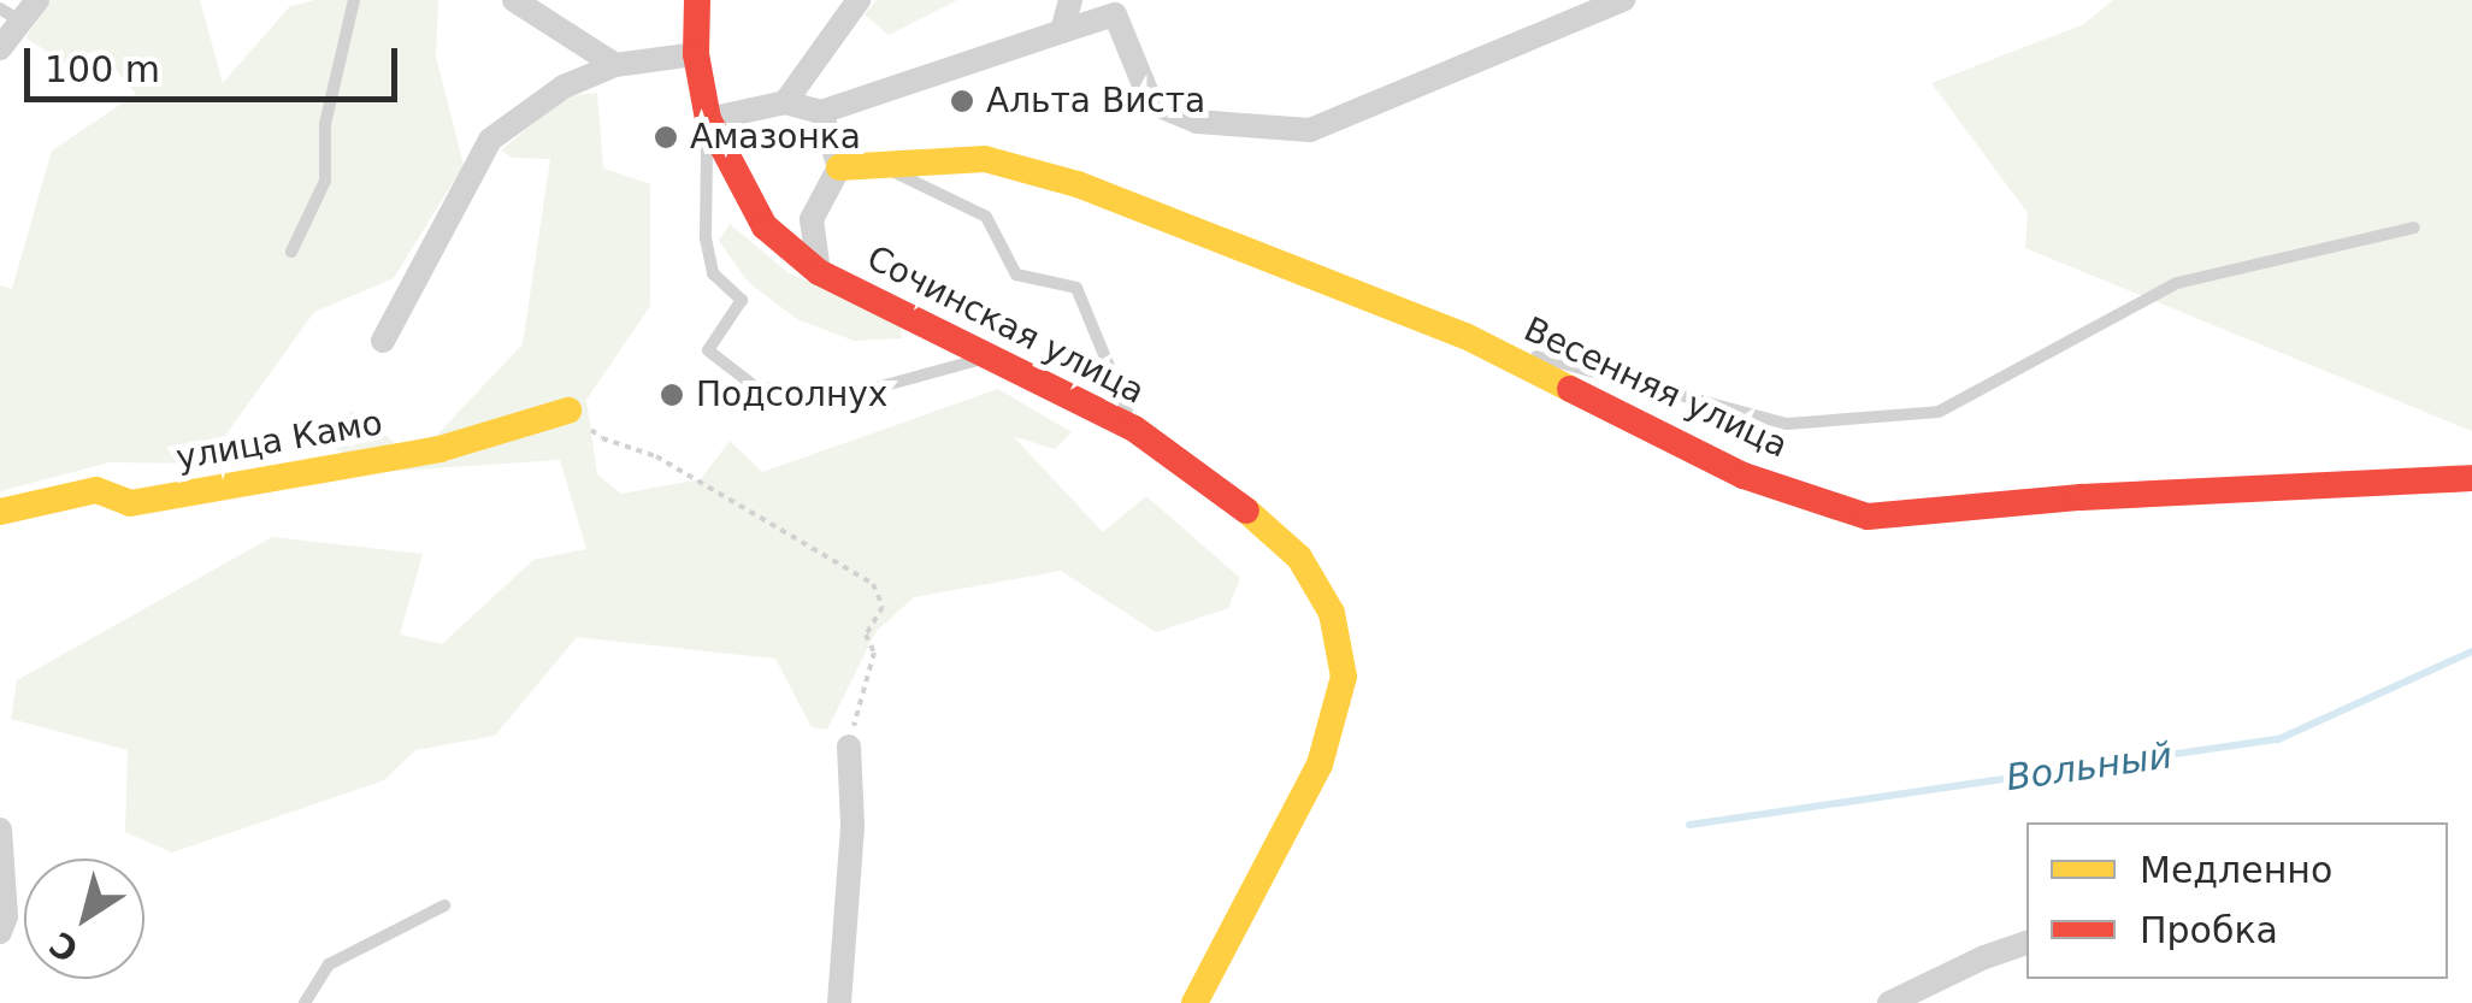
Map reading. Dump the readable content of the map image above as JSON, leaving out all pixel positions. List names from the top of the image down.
{
  "streets": {
    "main road": ["Сочинская улица", "Весенняя улица", "улица Камо"]
  },
  "water": ["Вольный"],
  "places": ["Альта Виста", "Амазонка", "Подсолнух"],
  "legend": ["Медленно", "Пробка"],
  "scale_bar": "100 m",
  "north": "bottom left"
}
